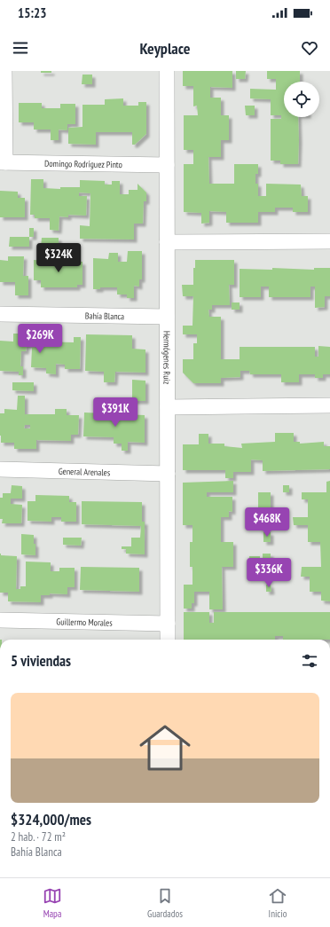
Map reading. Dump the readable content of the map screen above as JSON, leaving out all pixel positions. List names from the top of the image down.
{
  "streets": {
    "street": [
      "Domingo Rodríguez Pinto",
      "Bahía Blanca",
      "Hermógenes Ruiz",
      "General Arenales",
      "Guillermo Morales"
    ]
  },
  "crossings": [
    ["Domingo Rodríguez Pinto", "Hermógenes Ruiz"],
    ["Bahía Blanca", "Hermógenes Ruiz"],
    ["Hermógenes Ruiz", "General Arenales"],
    ["Hermógenes Ruiz", "Guillermo Morales"]
  ],
  "page": {
    "status": "15:23",
    "header": "Keyplace",
    "price": [
      "$324K",
      "$269K",
      "$391K",
      "$468K",
      "$336K"
    ],
    "heading": "5 viviendas",
    "list": [
      {
        "name": "$324,000/mes",
        "note": "2 hab. · 72 m² · Bahía Blanca"
      }
    ],
    "tabs": ["Mapa", "Guardados", "Inicio"]
  }
}
